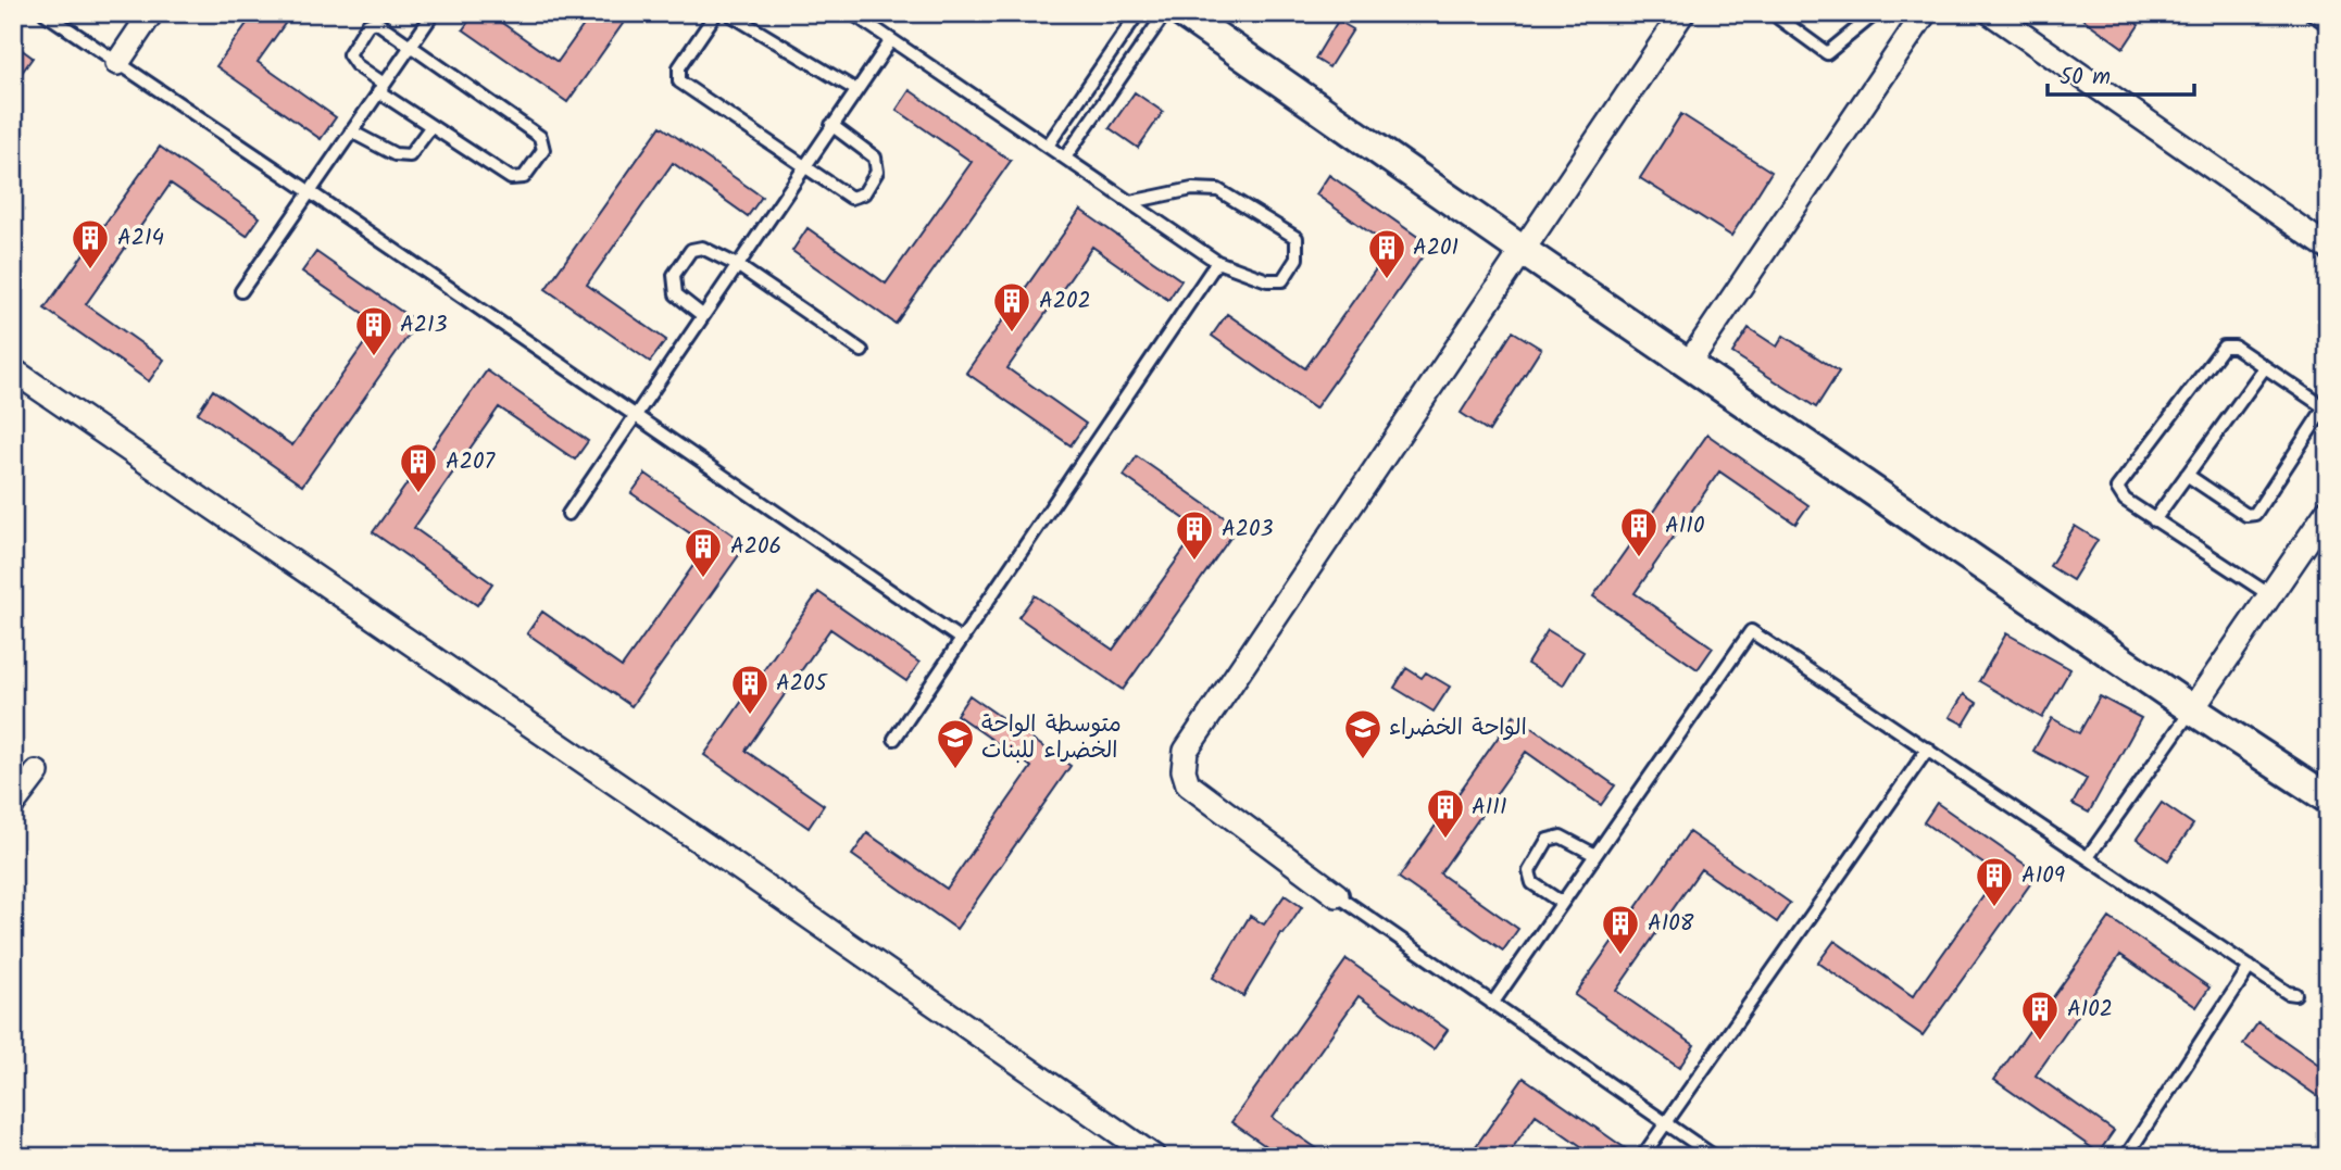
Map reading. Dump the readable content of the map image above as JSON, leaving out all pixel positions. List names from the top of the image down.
{
  "places": {
    "building": [
      "A214",
      "A201",
      "A202",
      "A213",
      "A207",
      "A110",
      "A203",
      "A206",
      "A205",
      "A111",
      "A109",
      "A108",
      "A102"
    ],
    "school or university": ["الواحة الخضراء", "متوسطة الواحة الخضراء للبنات"]
  },
  "scale_bar": "50 m"
}
